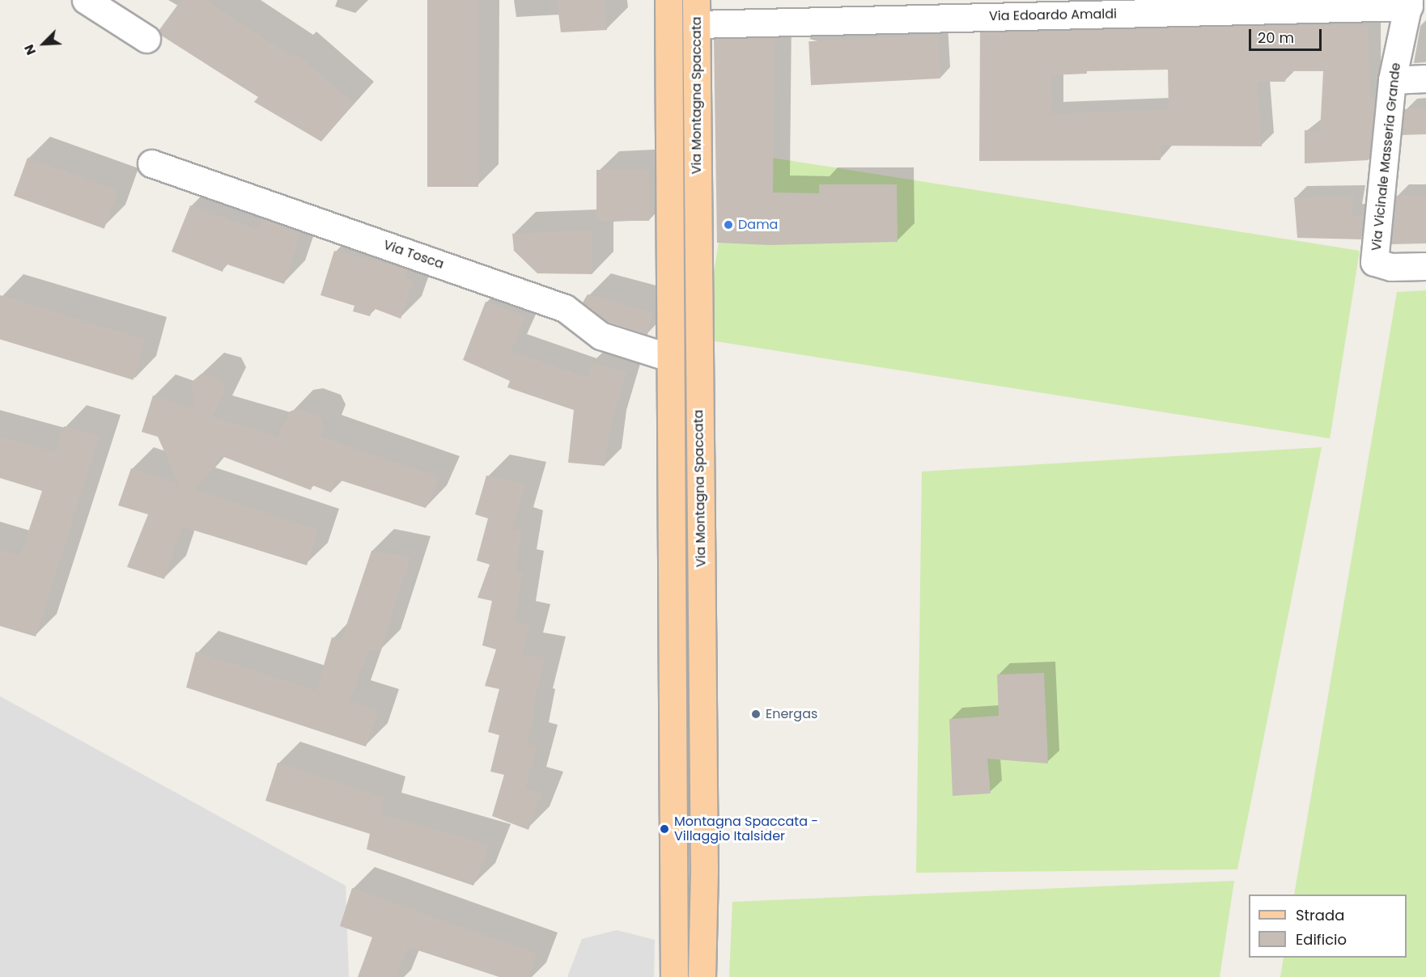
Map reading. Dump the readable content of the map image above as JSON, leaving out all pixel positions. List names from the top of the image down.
{
  "streets": {
    "main road": ["Via Montagna Spaccata"],
    "street": ["Via Edoardo Amaldi", "Via Vicinale Masseria Grande", "Via Tosca"]
  },
  "crossings": [
    ["Via Edoardo Amaldi", "Via Montagna Spaccata"],
    ["Via Edoardo Amaldi", "Via Vicinale Masseria Grande"],
    ["Via Montagna Spaccata", "Via Tosca"]
  ],
  "places": ["Dama", "Energas", "Montagna Spaccata - Villaggio Italsider"],
  "legend": ["Strada", "Edificio"],
  "scale_bar": "20 m",
  "north": "bottom left"
}
